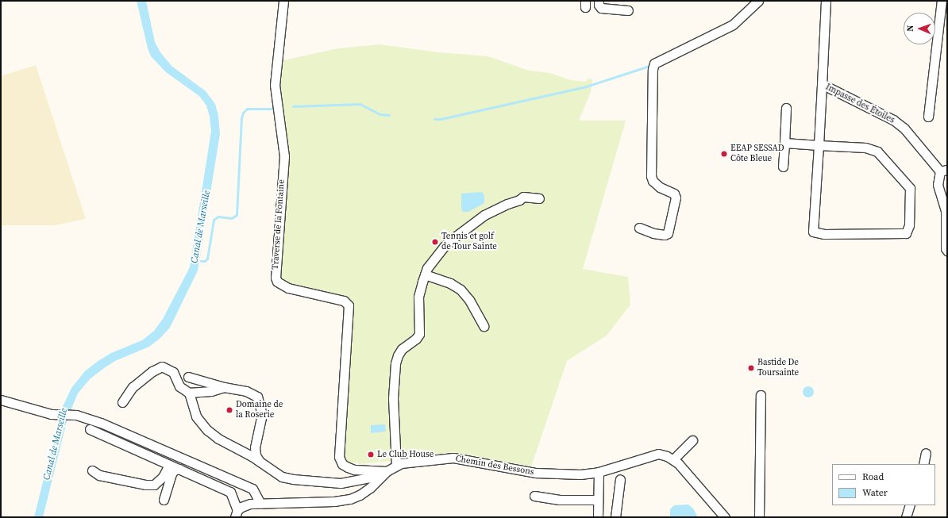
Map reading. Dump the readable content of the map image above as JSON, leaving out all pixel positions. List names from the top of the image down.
{
  "streets": {
    "street": ["Impasse des Étoiles", "Traverse de la Fontaine", "Chemin des Bessons"]
  },
  "crossings": [
    ["Traverse de la Fontaine", "Chemin des Bessons"]
  ],
  "water": ["Canal de Marseille"],
  "places": [
    "EEAP SESSAD Côte Bleue",
    "Tennis et golf de Tour Sainte",
    "Bastide De Toursainte",
    "Domaine de la Roserie",
    "Le Club House"
  ],
  "legend": ["Road", "Water"],
  "north": "left"
}
